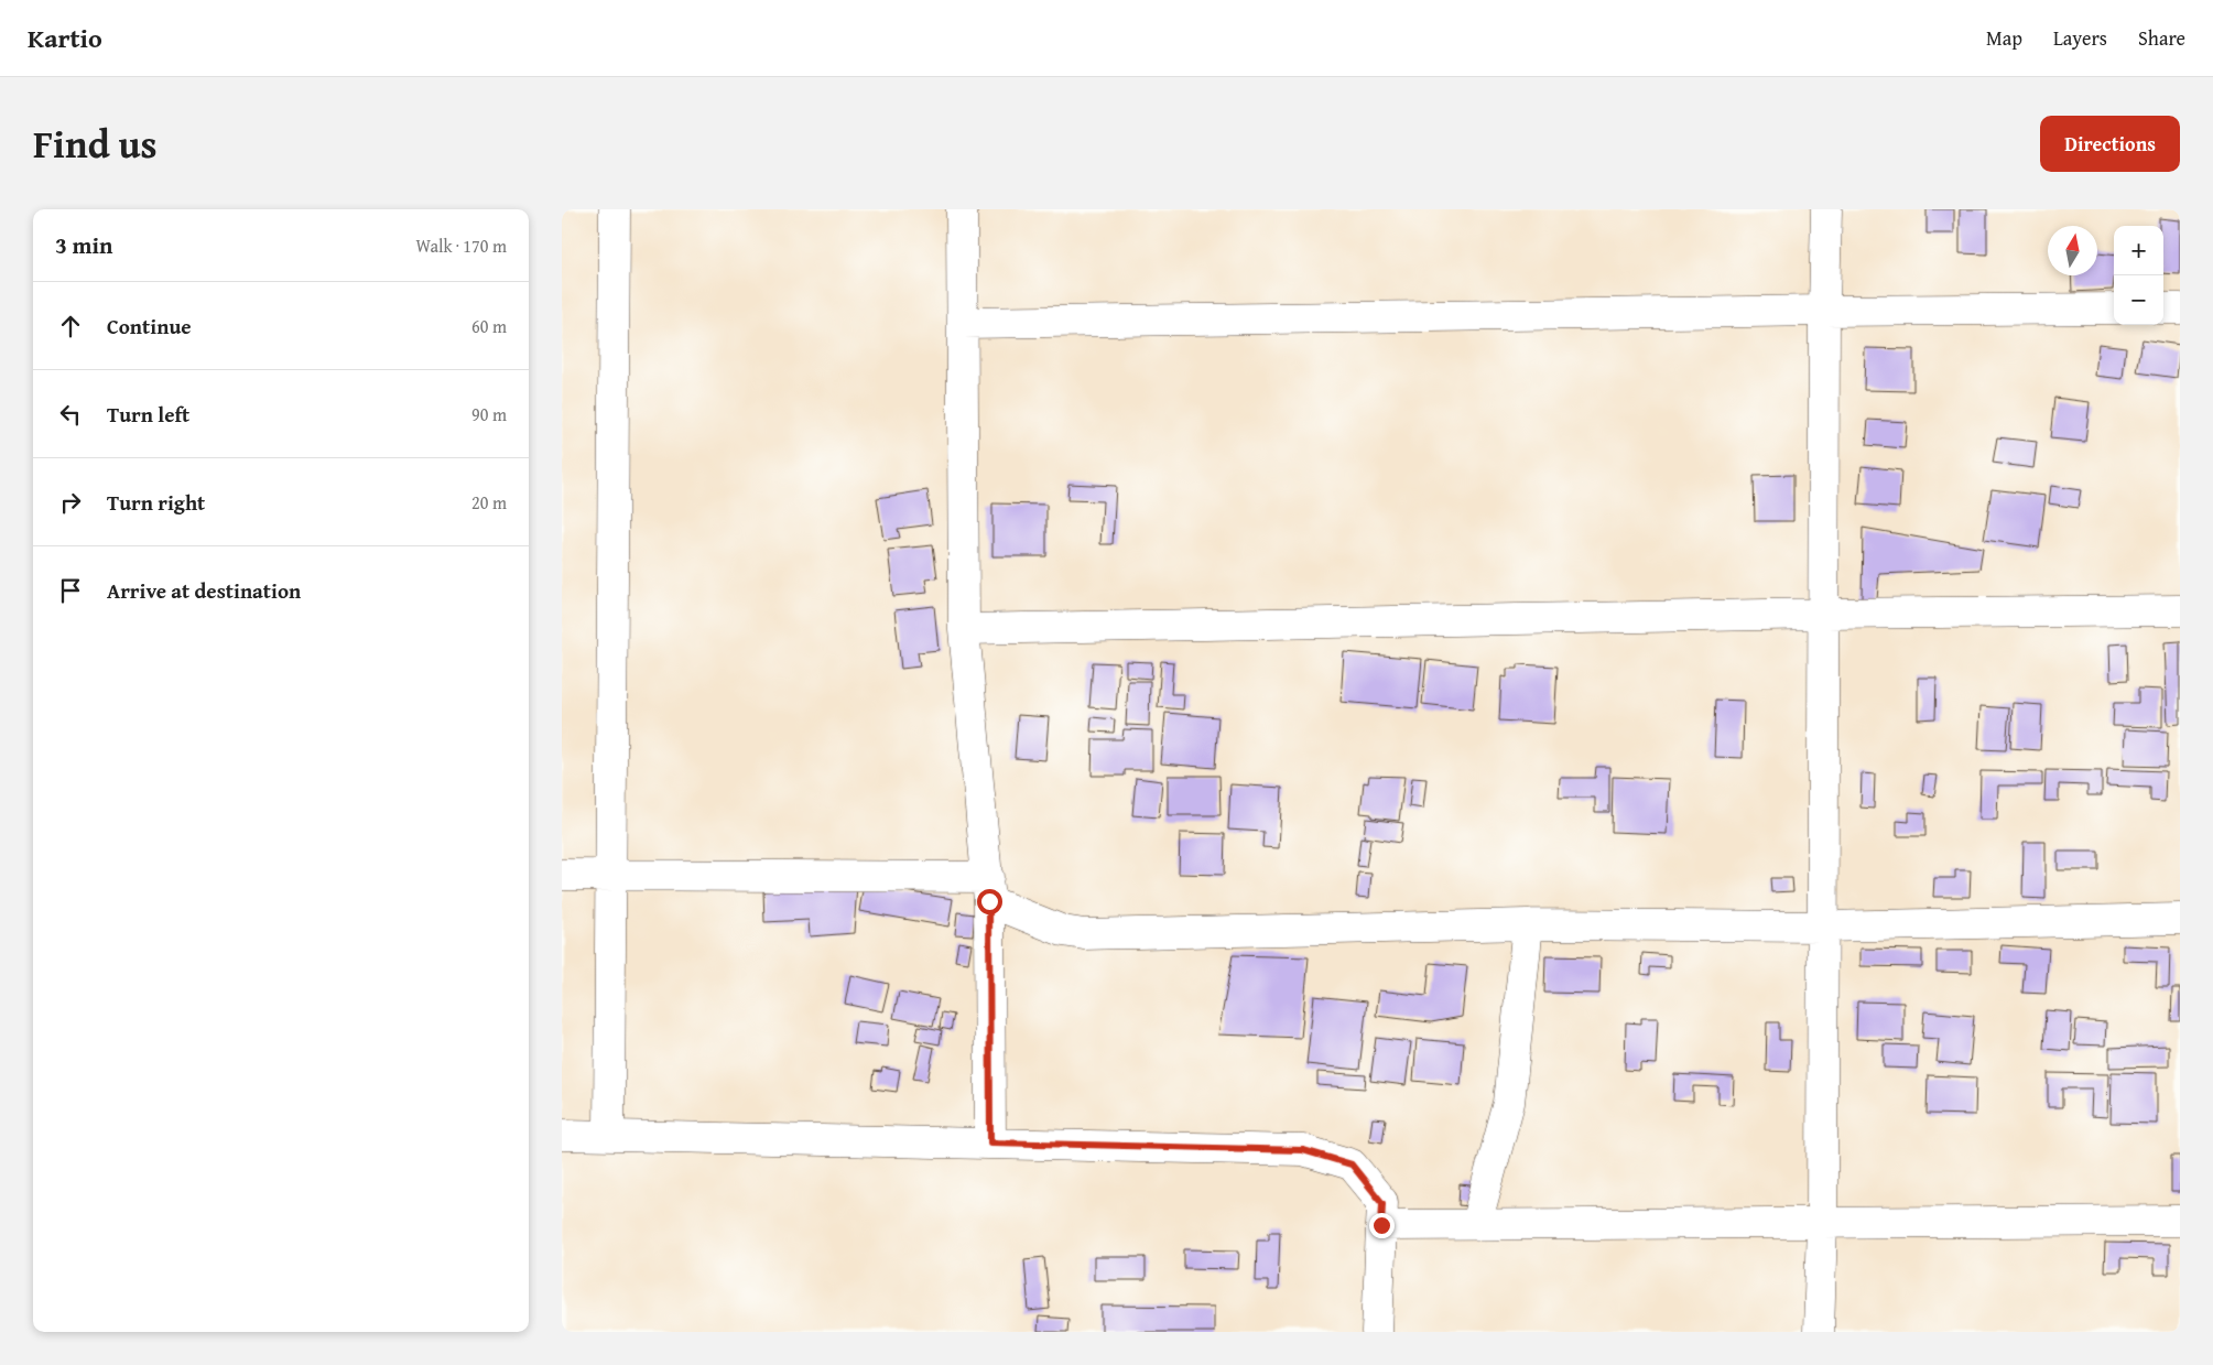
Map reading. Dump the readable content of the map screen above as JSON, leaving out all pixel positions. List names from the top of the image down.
{
  "north": "top",
  "page": {
    "header": "Kartio",
    "nav": ["Map", "Layers", "Share"],
    "title": "Find us",
    "buttons": "Directions",
    "heading": ["3 min", "Walk · 170 m"],
    "map_buttons": ["+", "−"],
    "list": [
      ["Continue", "60 m"],
      ["Turn left", "90 m"],
      ["Turn right", "20 m"],
      "Arrive at destination"
    ]
  }
}
